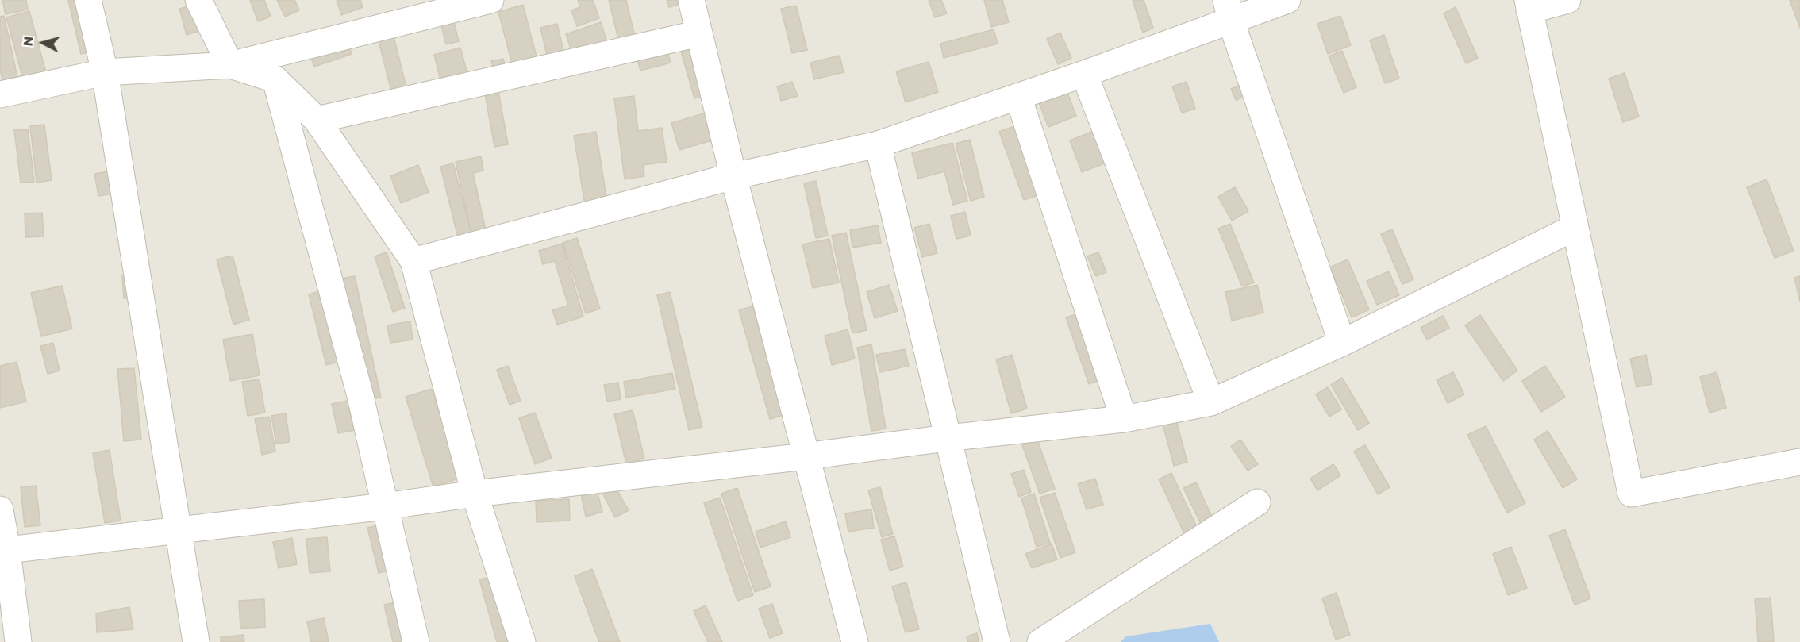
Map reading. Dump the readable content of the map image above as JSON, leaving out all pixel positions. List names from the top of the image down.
{
  "north": "left"
}
